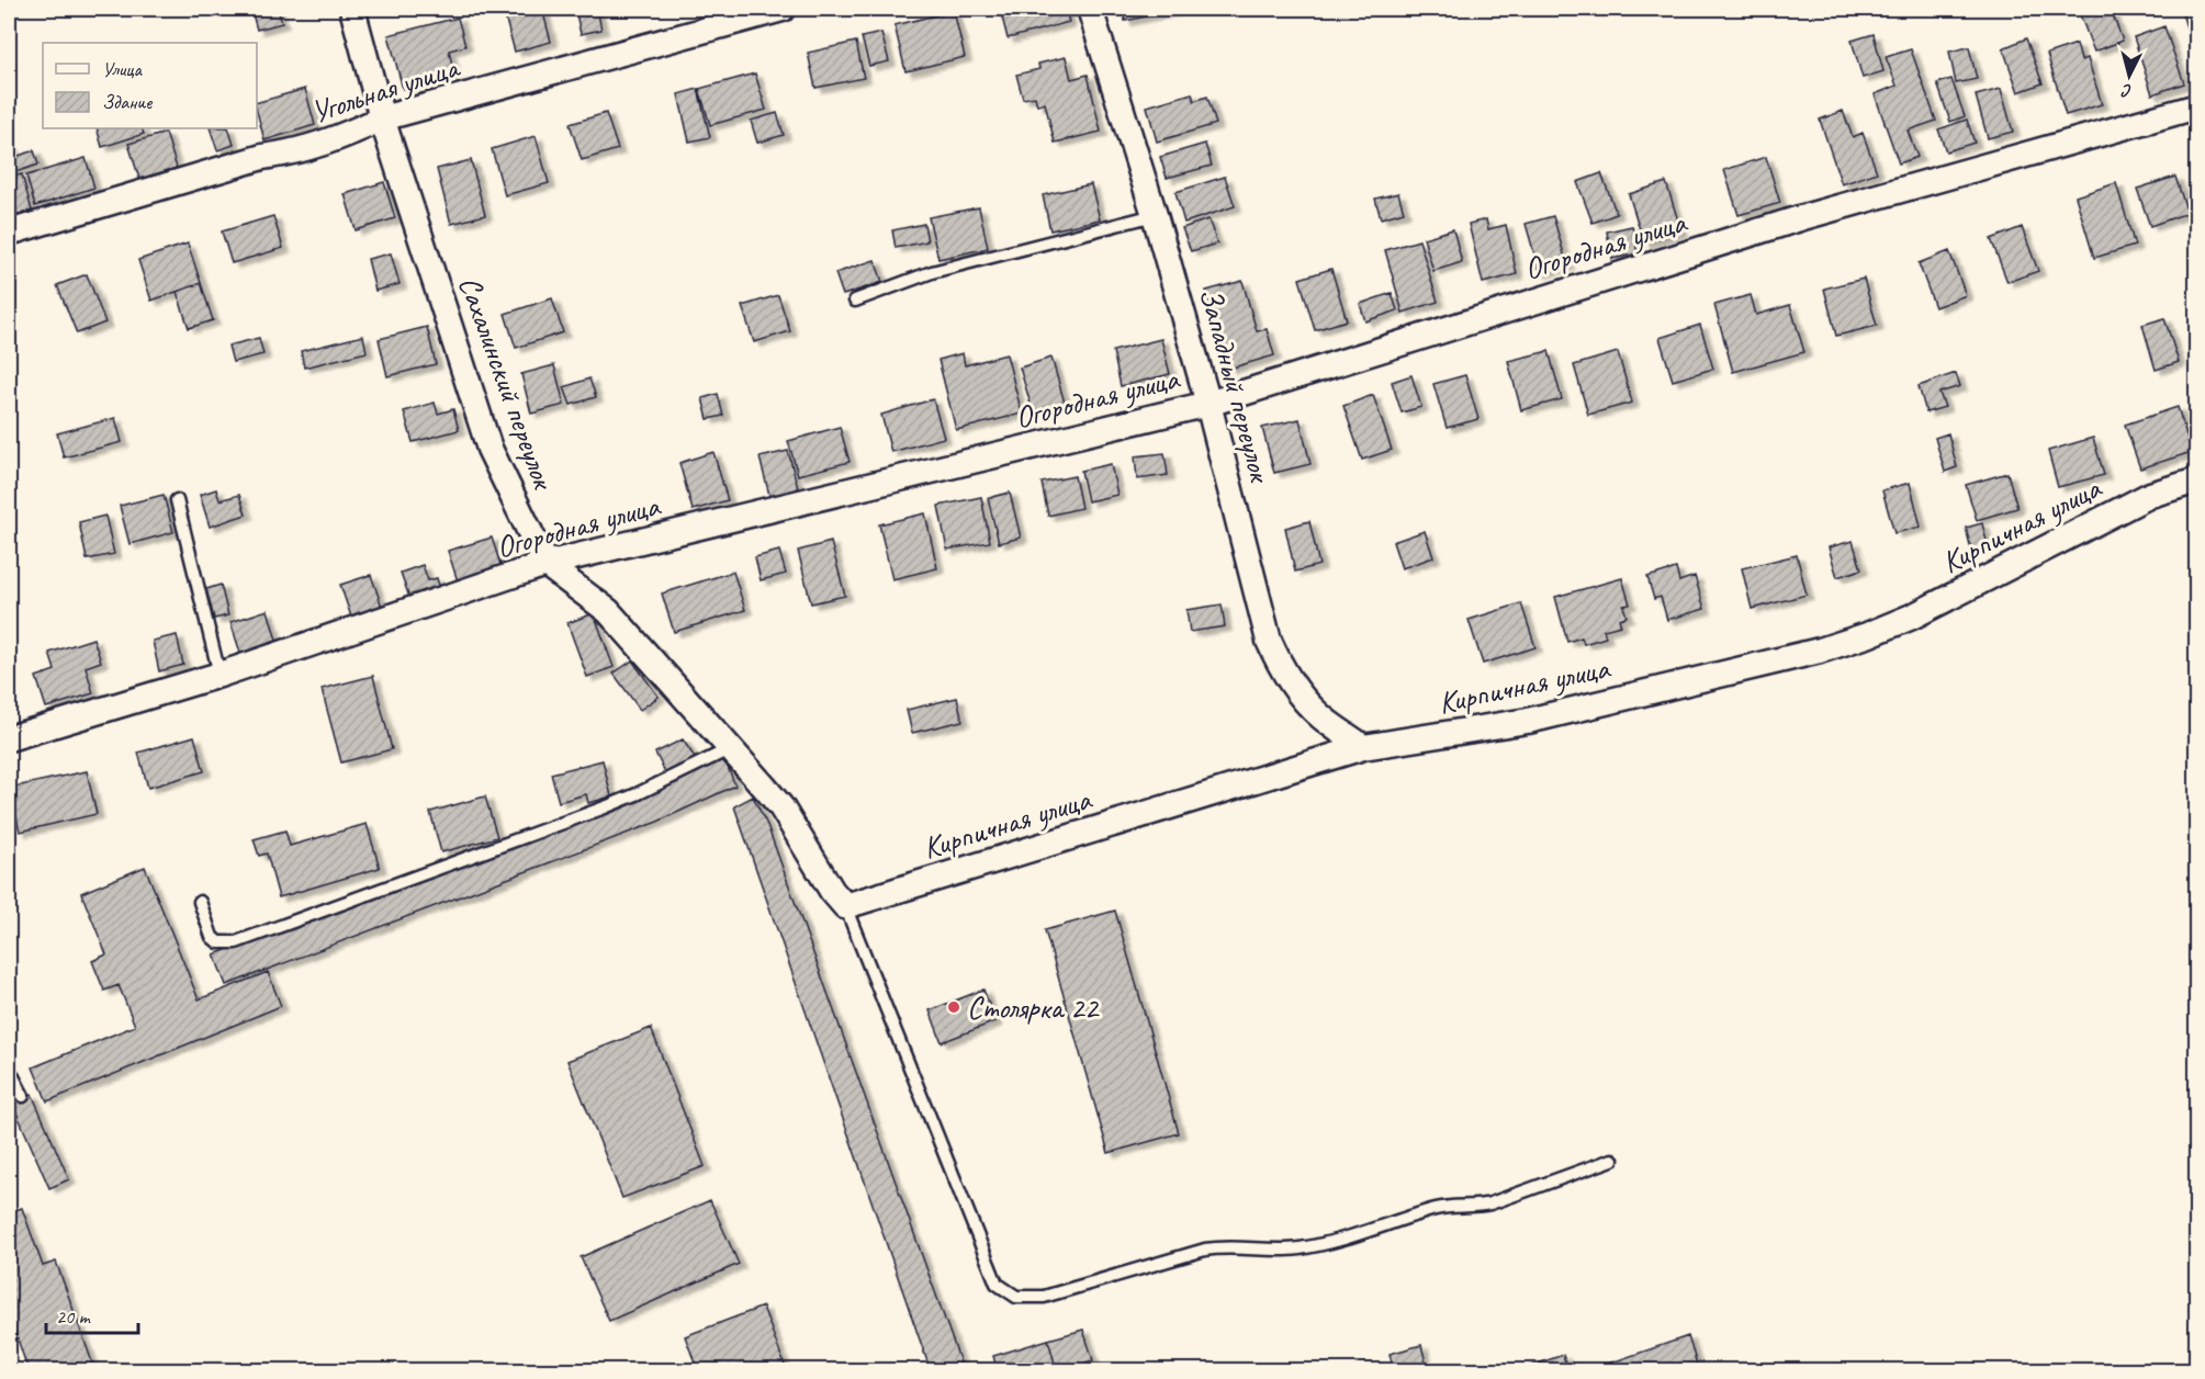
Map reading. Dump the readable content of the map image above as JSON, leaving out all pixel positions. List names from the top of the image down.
{
  "streets": {
    "street": [
      "Угольная улица",
      "Огородная улица",
      "Сахалинский переулок",
      "Западный переулок",
      "Кирпичная улица"
    ]
  },
  "crossings": [
    ["Угольная улица", "Сахалинский переулок"],
    ["Огородная улица", "Сахалинский переулок"],
    ["Огородная улица", "Западный переулок"],
    ["Сахалинский переулок", "Кирпичная улица"],
    ["Западный переулок", "Кирпичная улица"]
  ],
  "places": ["Столярка 22"],
  "legend": ["Улица", "Здание"],
  "scale_bar": "20 m",
  "north": "bottom"
}
